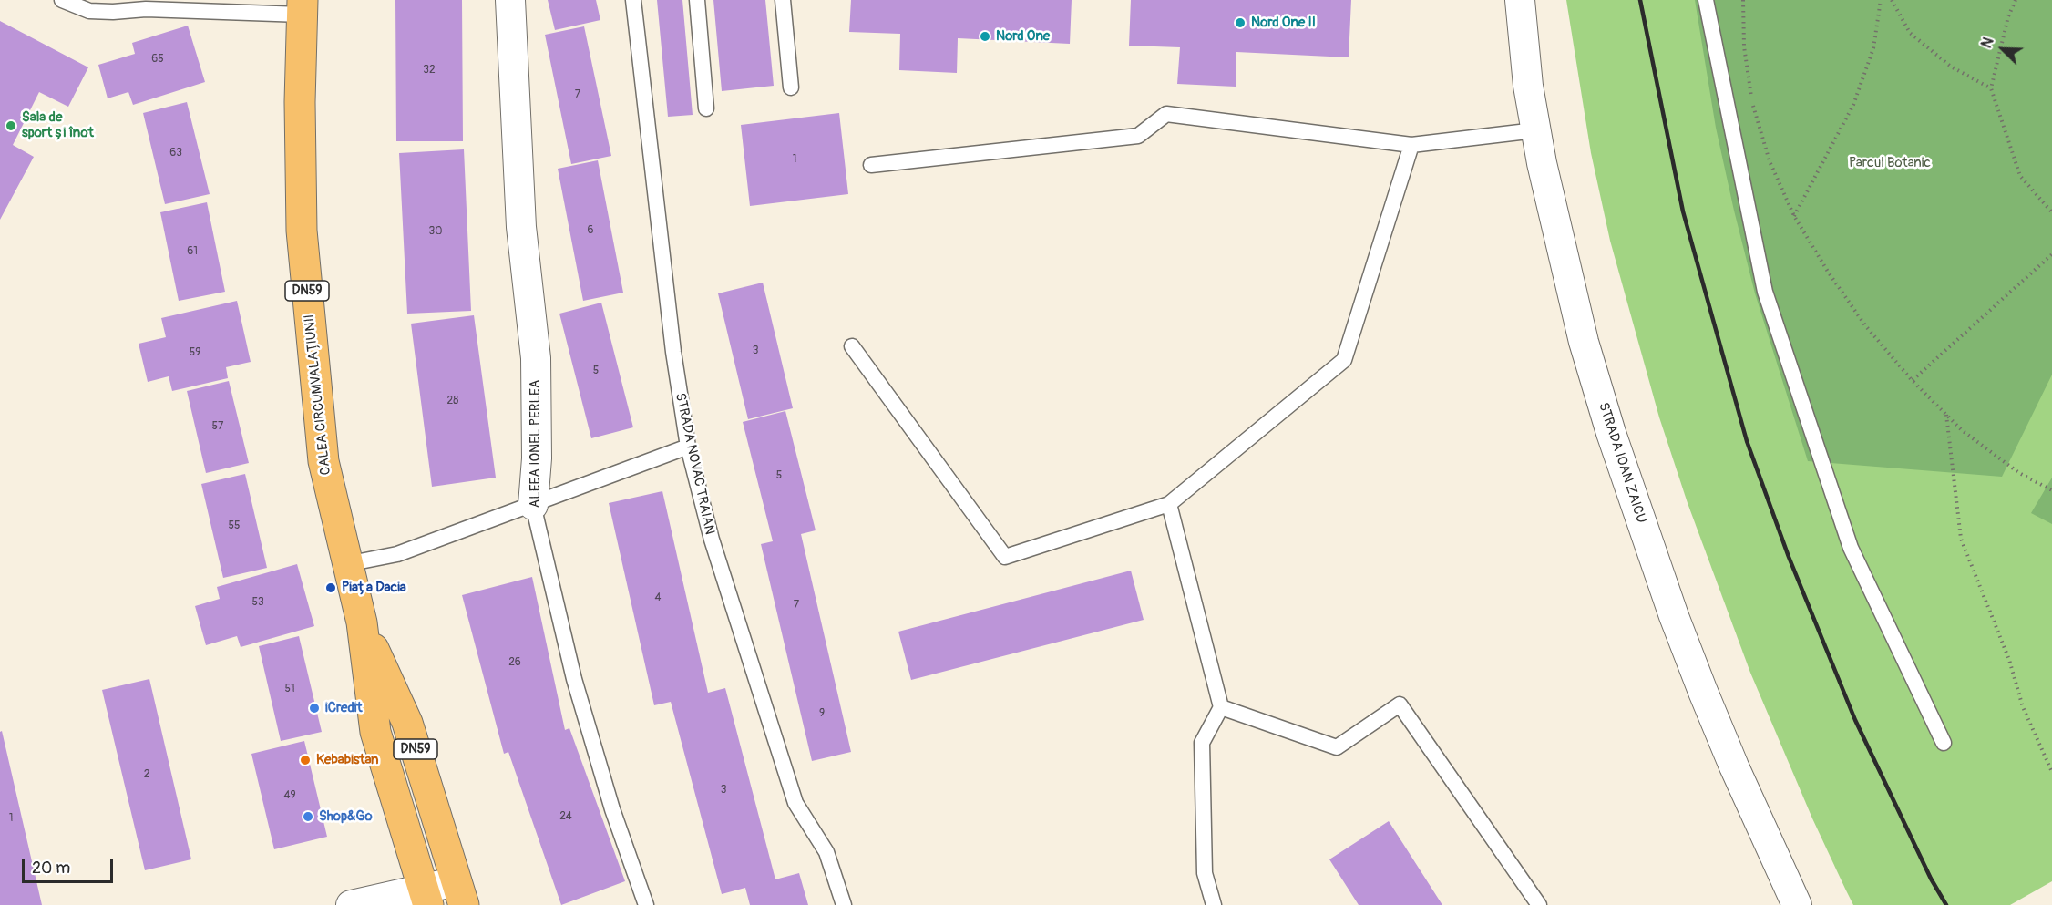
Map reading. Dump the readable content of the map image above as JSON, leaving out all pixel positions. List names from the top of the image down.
{
  "streets": {
    "main road": ["DN59", "CALEA CIRCUMVALAȚIUNII"],
    "street": ["ALEEA IONEL PERLEA", "STRADA IOAN ZAICU"],
    "lane": ["STRADA NOVAC TRAIAN"]
  },
  "parks": ["Parcul Botanic"],
  "places": [
    "Nord One II",
    "Nord One",
    "Sala de sport și înot",
    "Piața Dacia",
    "iCredit",
    "Kebabistan",
    "Shop&Go"
  ],
  "house_numbers": [
    "65",
    "32",
    "7",
    "63",
    "1",
    "6",
    "30",
    "61",
    "3",
    "59",
    "5",
    "28",
    "57",
    "5",
    "55",
    "4",
    "53",
    "7",
    "26",
    "51",
    "9",
    "2",
    "3",
    "49",
    "24",
    "1"
  ],
  "scale_bar": "20 m",
  "north": "top left"
}
